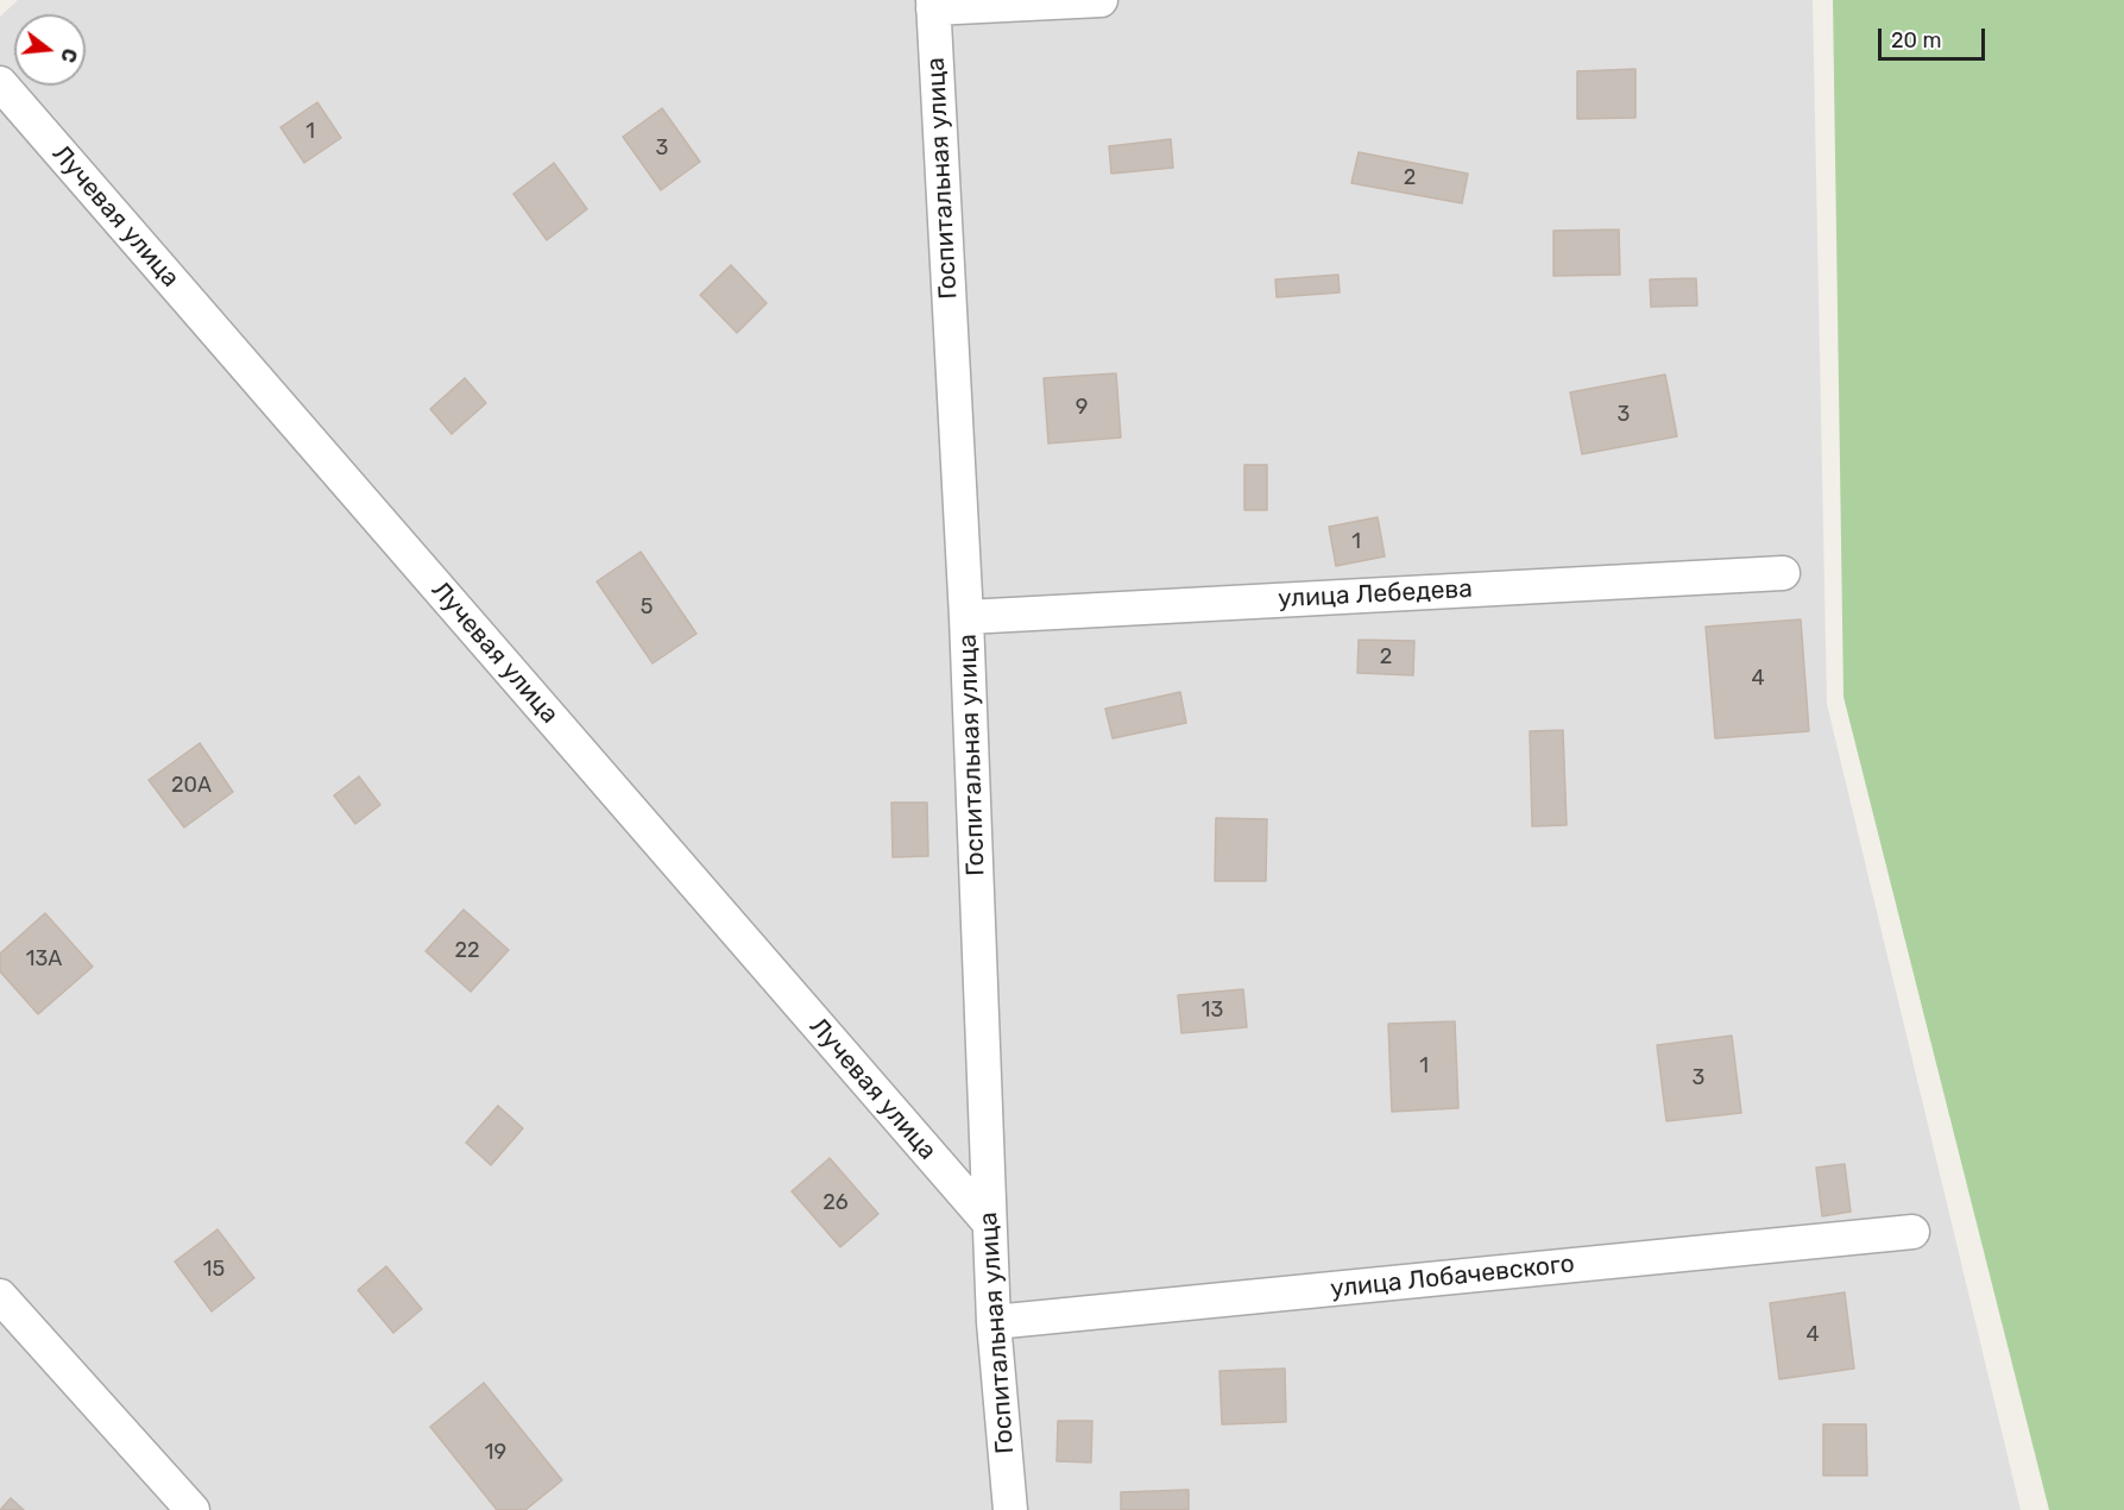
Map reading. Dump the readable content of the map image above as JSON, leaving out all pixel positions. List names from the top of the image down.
{
  "streets": {
    "street": [
      "Госпитальная улица",
      "Лучевая улица",
      "улица Лебедева",
      "улица Лобачевского"
    ]
  },
  "crossings": [
    ["Госпитальная улица", "Лучевая улица"],
    ["Госпитальная улица", "улица Лебедева"],
    ["Госпитальная улица", "улица Лобачевского"]
  ],
  "house_numbers": [
    "1",
    "3",
    "2",
    "9",
    "3",
    "1",
    "5",
    "2",
    "4",
    "20А",
    "22",
    "13А",
    "13",
    "1",
    "3",
    "26",
    "15",
    "4",
    "19"
  ],
  "scale_bar": "20 m",
  "north": "right"
}
